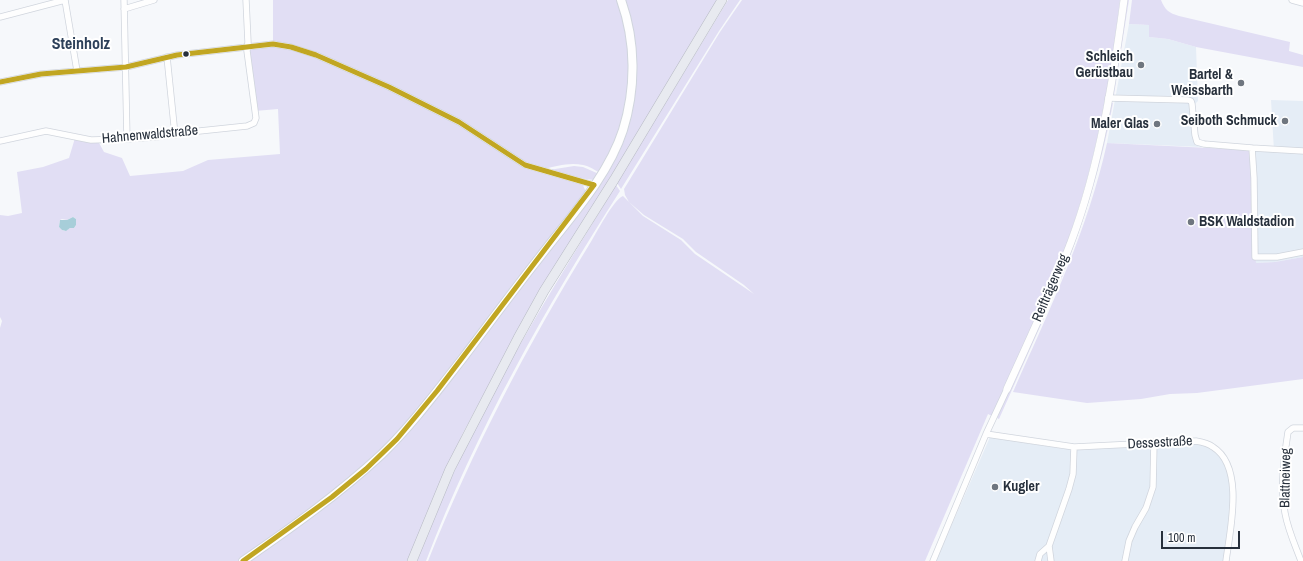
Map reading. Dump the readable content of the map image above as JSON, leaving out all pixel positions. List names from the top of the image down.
{
  "streets": {
    "street": [
      "Hahnenwaldstraße",
      "Reifträgerweg",
      "Dessestraße",
      "Blattneiweg"
    ]
  },
  "crossings": [
    ["Reifträgerweg", "Dessestraße"]
  ],
  "districts": ["Steinholz"],
  "places": [
    "Schleich Gerüstbau",
    "Bartel & Weissbarth",
    "Seiboth Schmuck",
    "Maler Glas",
    "BSK Waldstadion",
    "Kugler"
  ],
  "scale_bar": "100 m"
}
